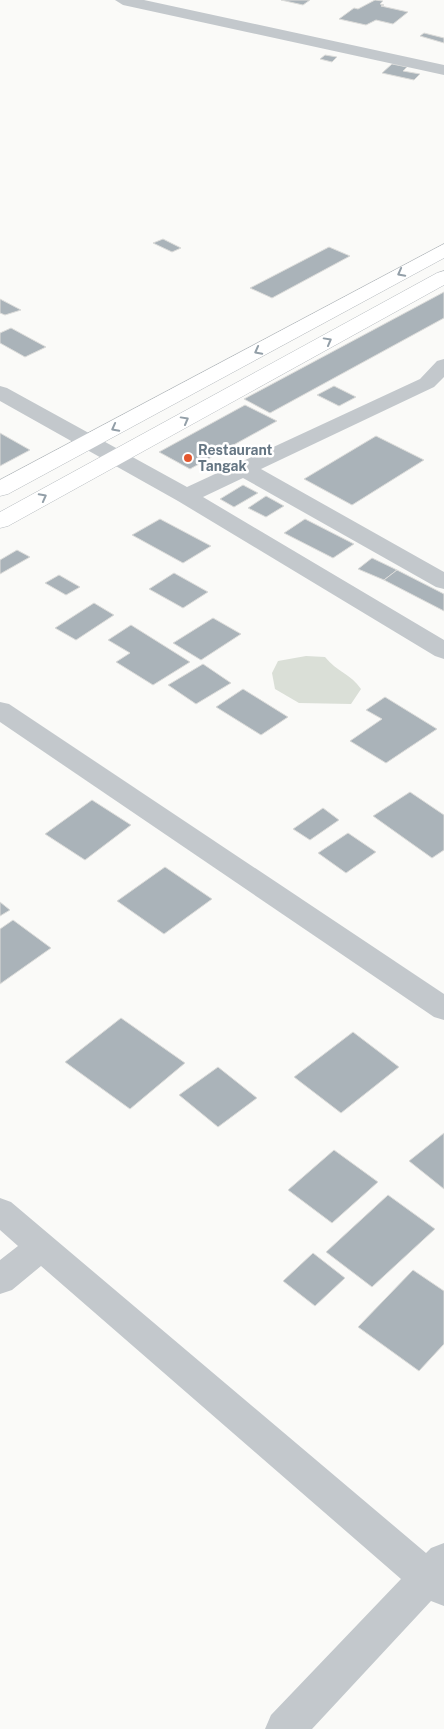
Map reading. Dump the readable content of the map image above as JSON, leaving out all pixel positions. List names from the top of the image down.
{
  "places": ["Restaurant Tangak"]
}
